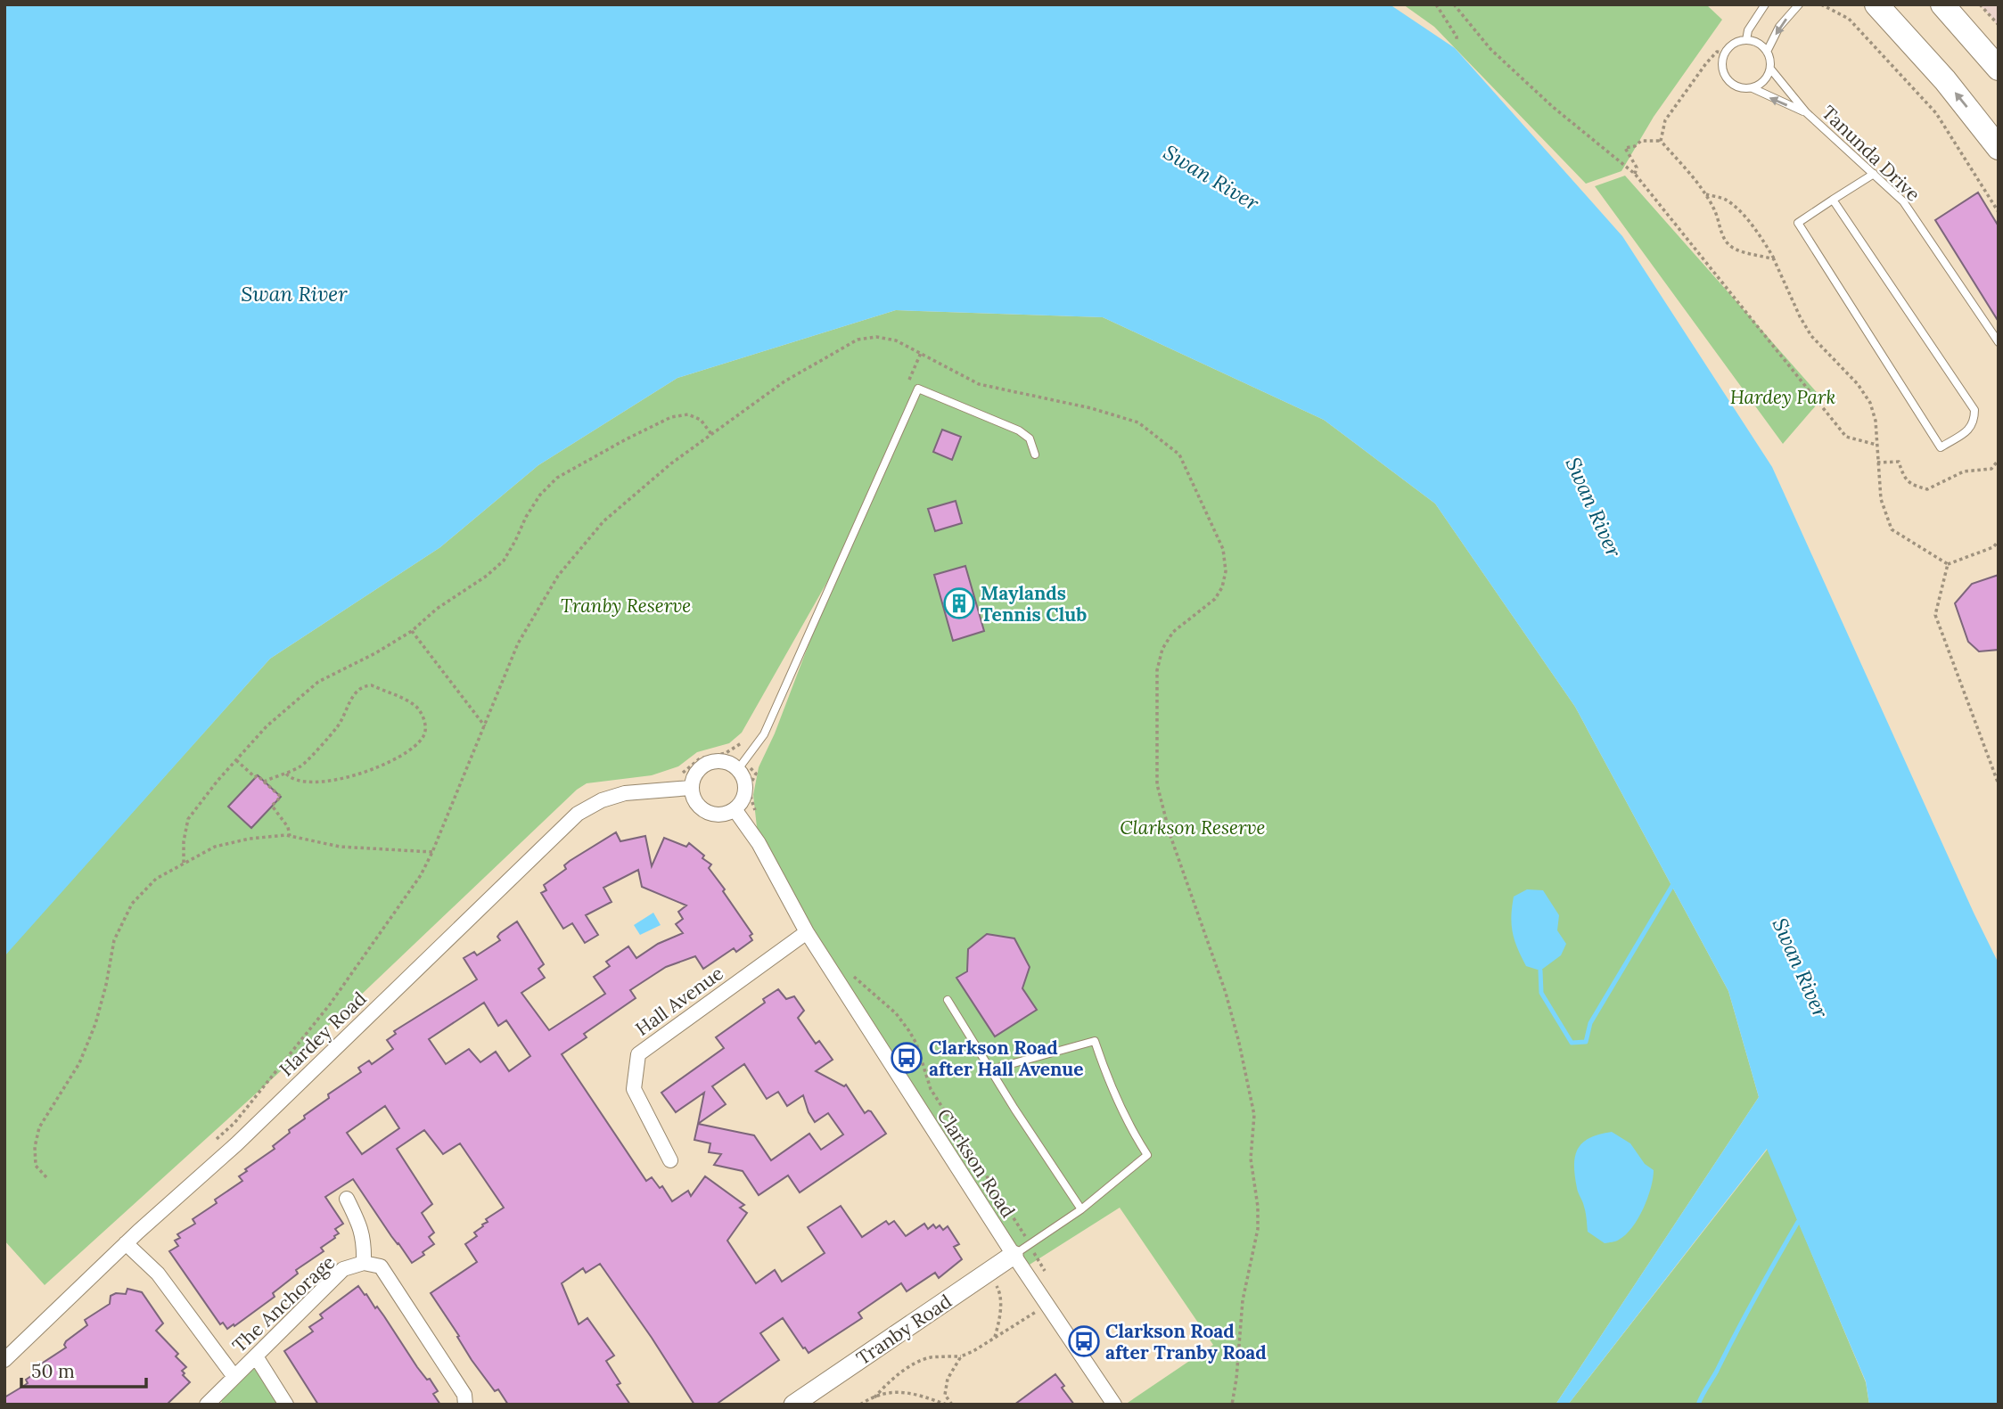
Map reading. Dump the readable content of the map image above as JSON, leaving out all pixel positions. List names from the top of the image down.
{
  "streets": {
    "street": [
      "Hall Avenue",
      "Hardey Road",
      "Clarkson Road",
      "The Anchorage",
      "Tranby Road"
    ],
    "lane": ["Tanunda Drive"]
  },
  "crossings": [
    ["Hall Avenue", "Clarkson Road"],
    ["Hardey Road", "Clarkson Road"],
    ["Clarkson Road", "Tranby Road"]
  ],
  "water": ["Swan River"],
  "parks": ["Hardey Park", "Tranby Reserve", "Clarkson Reserve"],
  "places": {
    "building": ["Maylands Tennis Club"],
    "bus stop": ["Clarkson Road after Hall Avenue", "Clarkson Road after Tranby Road"]
  },
  "scale_bar": "50 m"
}
